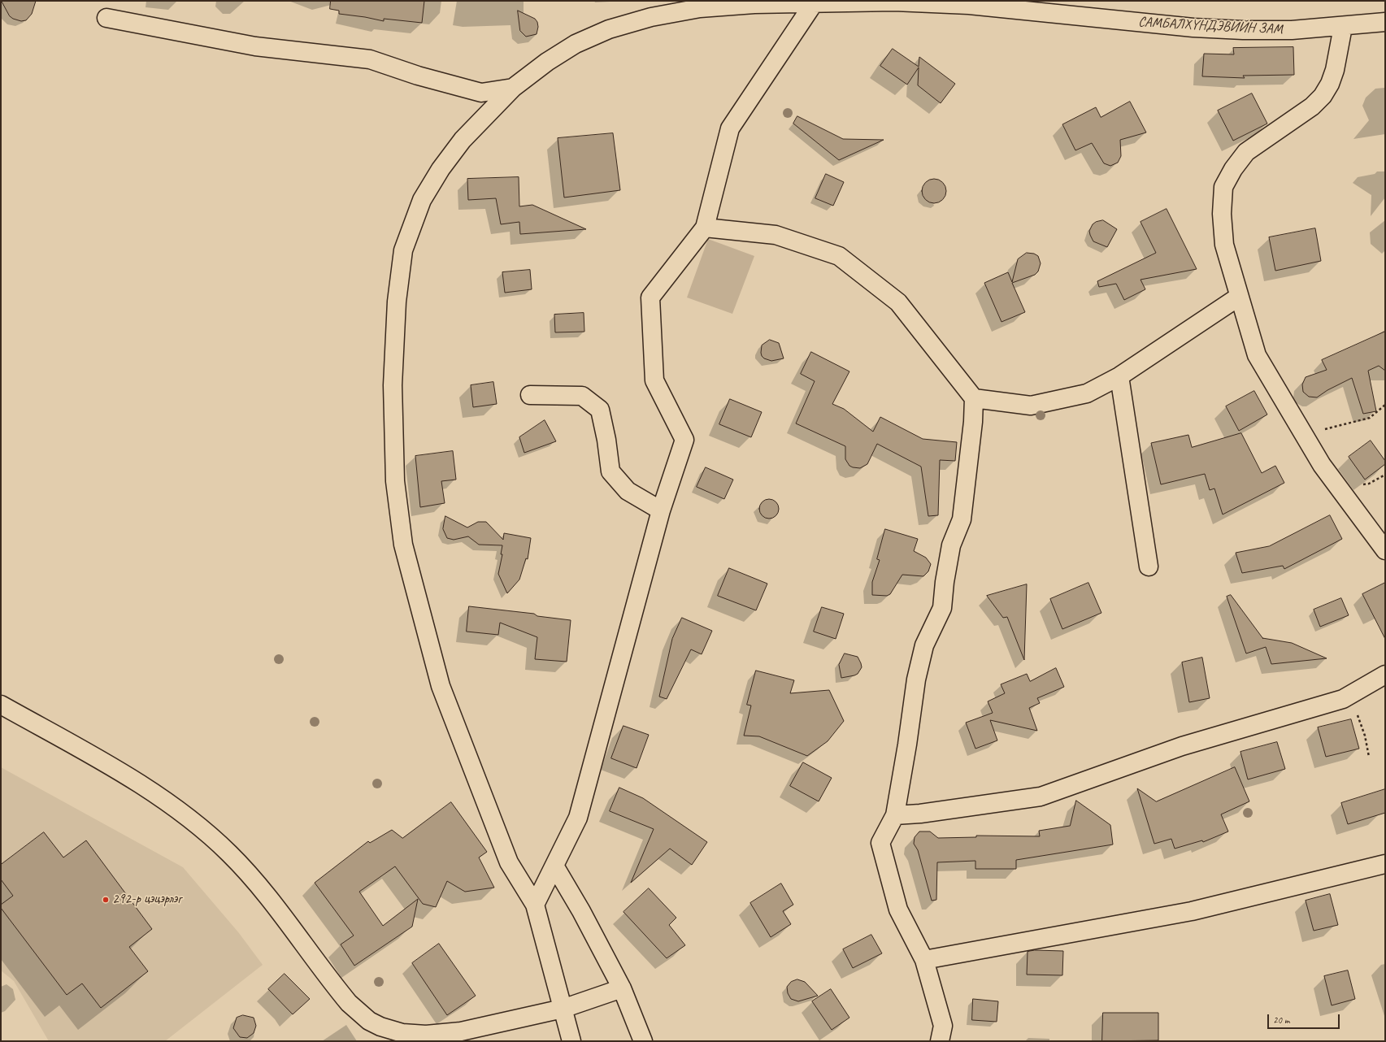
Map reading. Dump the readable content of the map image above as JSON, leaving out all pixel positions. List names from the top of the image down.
{
  "streets": {
    "street": ["САМБАЛХҮНДЭВИЙН ЗАМ"]
  },
  "places": ["292-р цэцэрлэг"],
  "scale_bar": "20 m"
}
